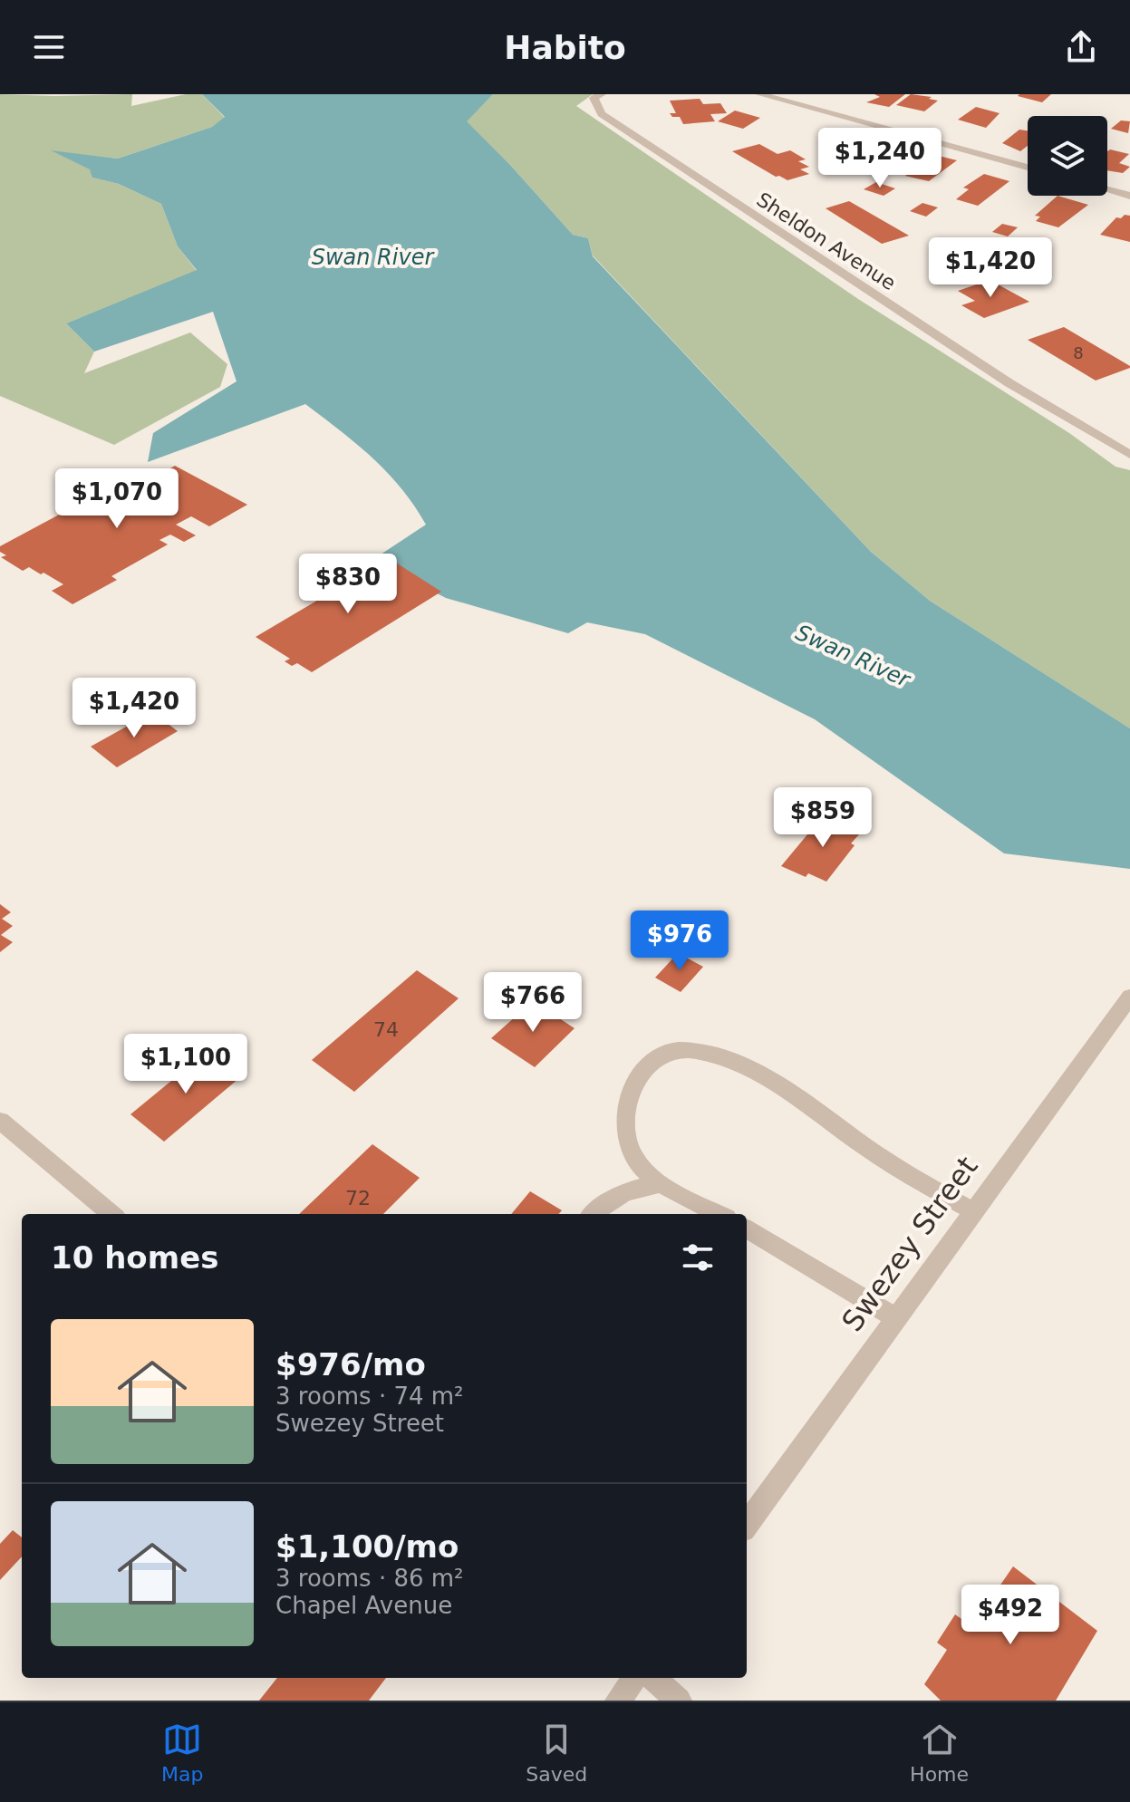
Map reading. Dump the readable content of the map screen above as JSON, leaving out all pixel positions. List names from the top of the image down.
{
  "streets": {
    "street": ["Sheldon Avenue", "Swezey Street"]
  },
  "water": ["Swan River"],
  "house_numbers": ["8", "74", "72"],
  "page": {
    "header": "Habito",
    "price": [
      "$1,240",
      "$1,420",
      "$1,070",
      "$830",
      "$1,420",
      "$859",
      "$976",
      "$766",
      "$1,100",
      "$492"
    ],
    "heading": "10 homes",
    "list": [
      {
        "name": "$976/mo",
        "note": "3 rooms · 74 m² · Swezey Street"
      },
      {
        "name": "$1,100/mo",
        "note": "3 rooms · 86 m² · Chapel Avenue"
      }
    ],
    "tabs": ["Map", "Saved", "Home"]
  }
}
